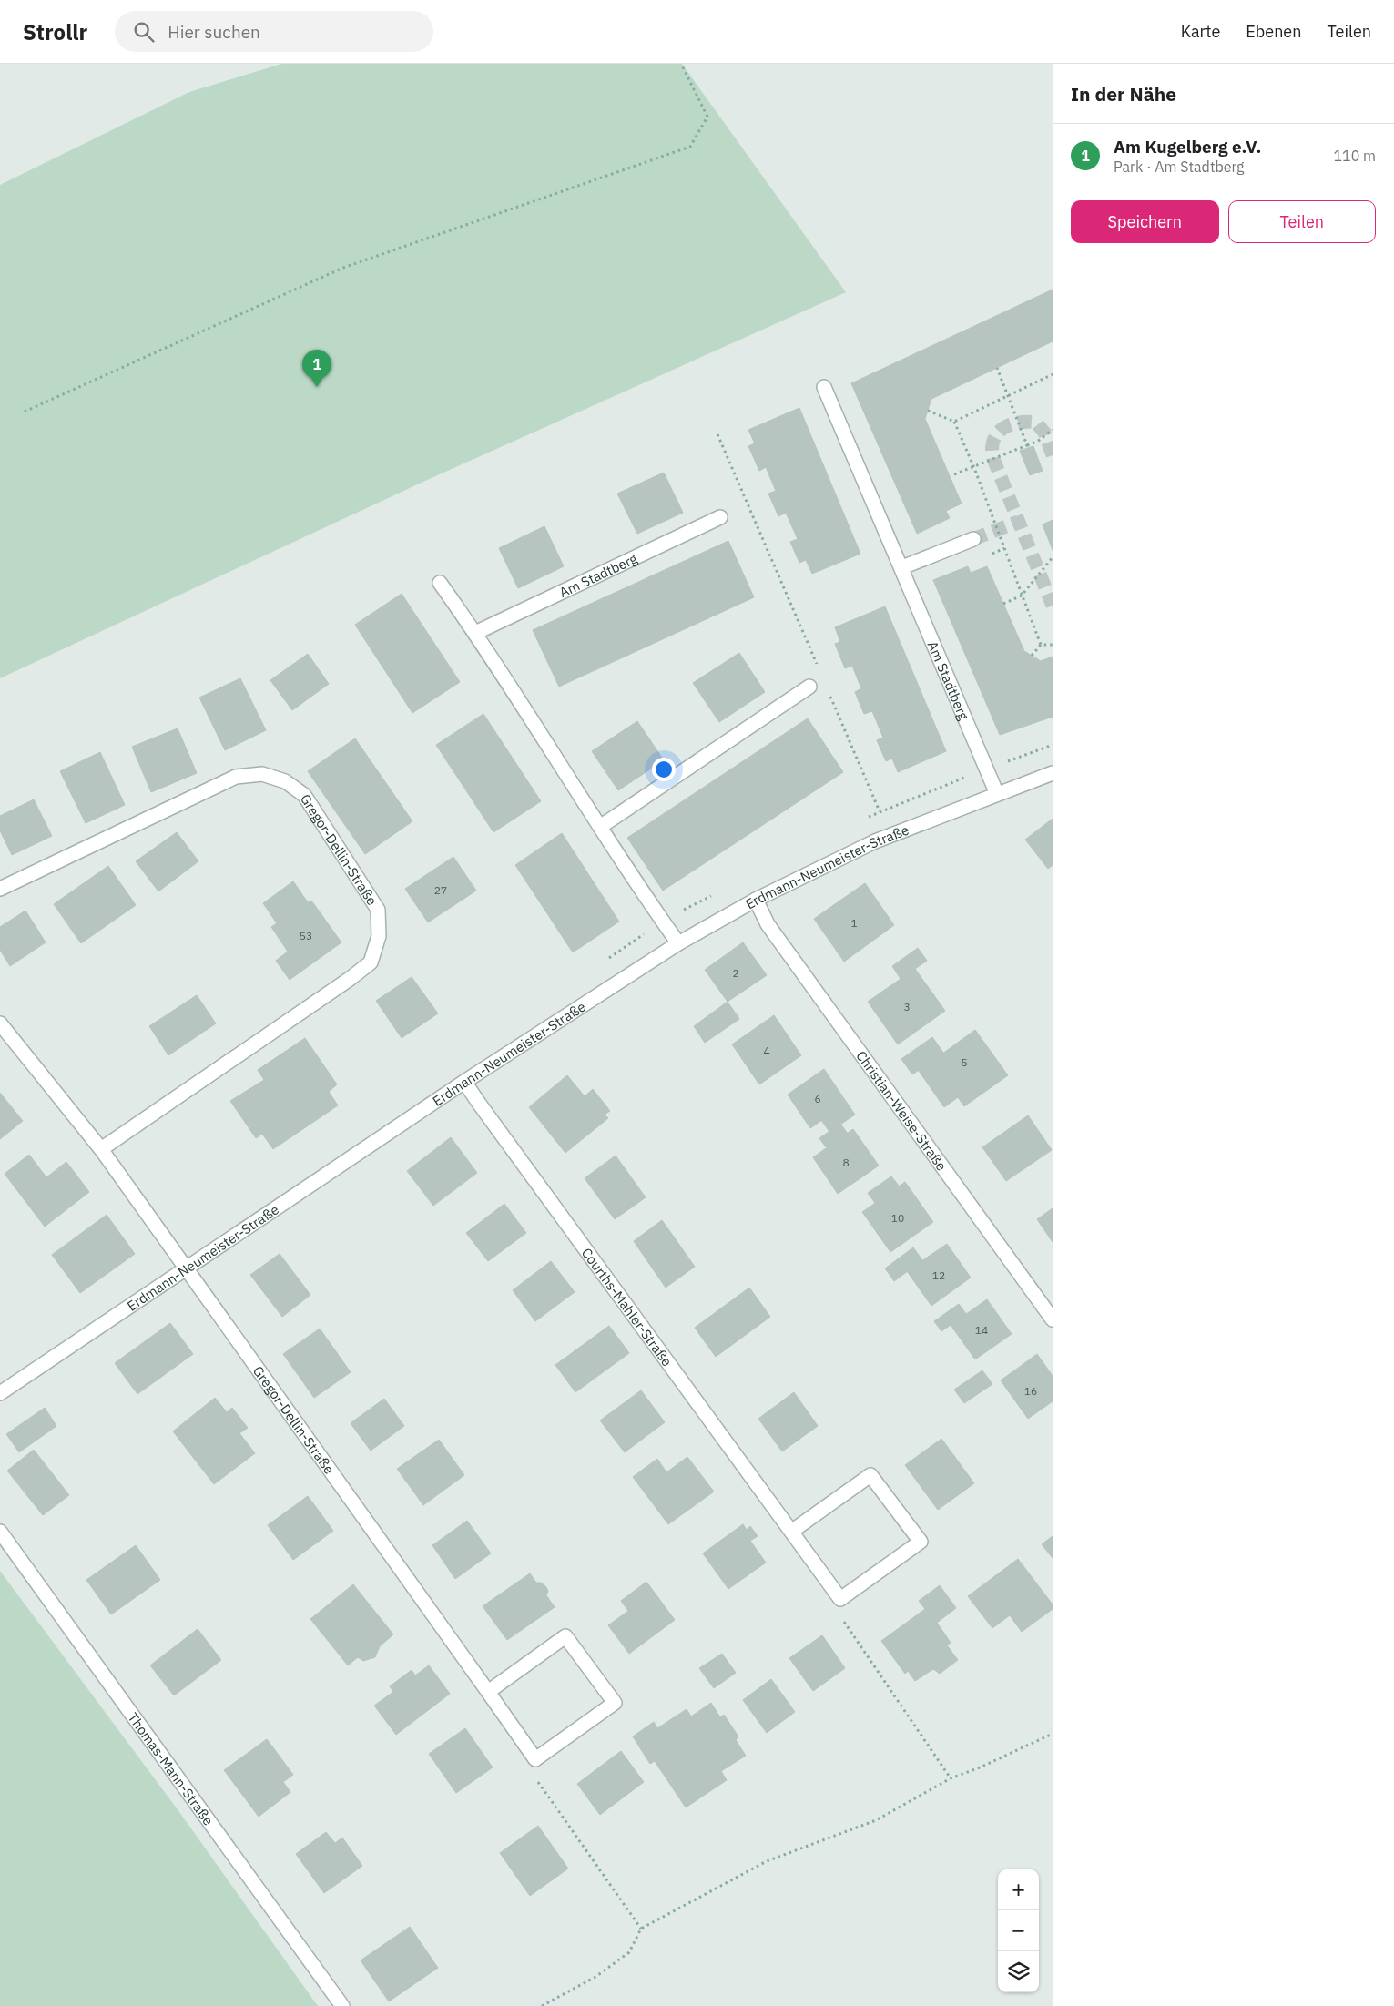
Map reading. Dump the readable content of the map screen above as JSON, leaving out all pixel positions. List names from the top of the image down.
{
  "streets": {
    "street": [
      "Am Stadtberg",
      "Gregor-Dellin-Straße",
      "Erdmann-Neumeister-Straße",
      "Christian-Weise-Straße",
      "Courths-Mahler-Straße",
      "Thomas-Mann-Straße"
    ]
  },
  "crossings": [
    ["Am Stadtberg", "Erdmann-Neumeister-Straße"],
    ["Gregor-Dellin-Straße", "Erdmann-Neumeister-Straße"],
    ["Erdmann-Neumeister-Straße", "Christian-Weise-Straße"],
    ["Erdmann-Neumeister-Straße", "Courths-Mahler-Straße"]
  ],
  "house_numbers": [
    "27",
    "1",
    "53",
    "2",
    "3",
    "4",
    "5",
    "6",
    "8",
    "10",
    "12",
    "14",
    "16"
  ],
  "page": {
    "header": "Strollr",
    "search": "Hier suchen",
    "nav": ["Karte", "Ebenen", "Teilen"],
    "heading": "In der Nähe",
    "list": [
      {
        "mark": "1",
        "name": "Am Kugelberg e.V.",
        "note": "Park · Am Stadtberg",
        "value": "110 m"
      }
    ],
    "buttons": ["Speichern", "Teilen"],
    "pins": "1",
    "map_buttons": ["+", "−"]
  }
}
